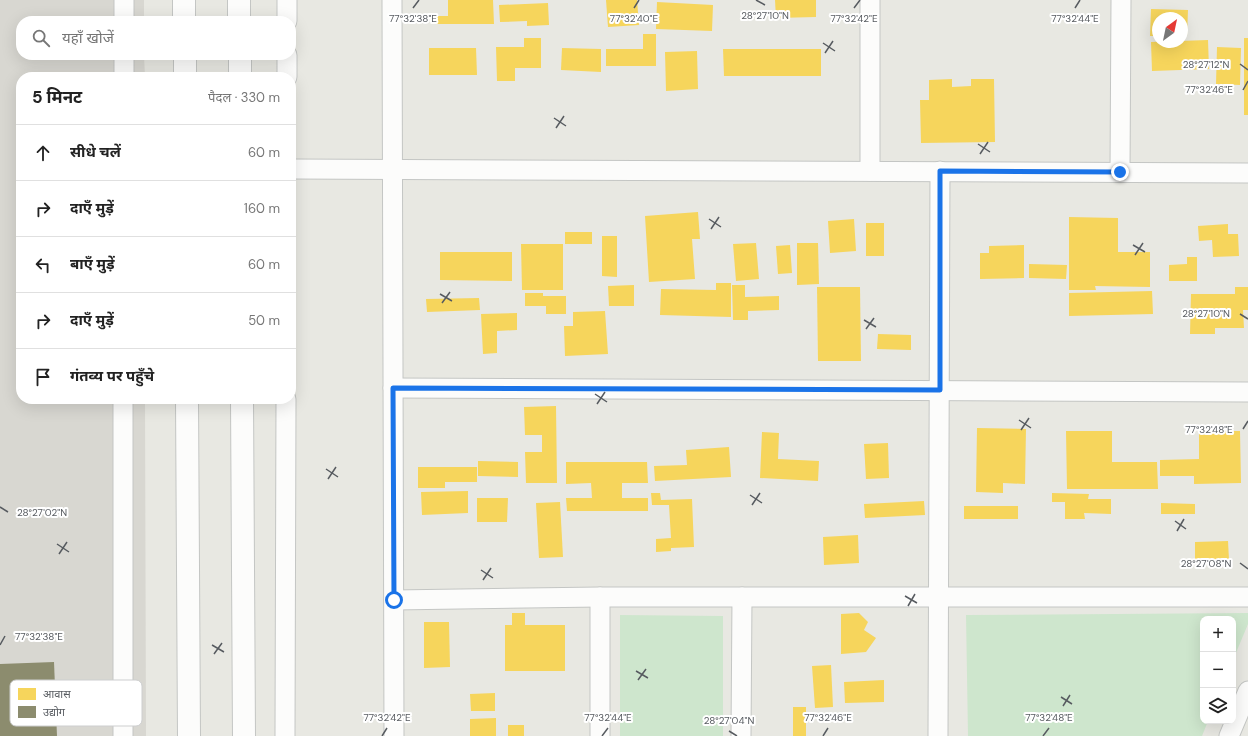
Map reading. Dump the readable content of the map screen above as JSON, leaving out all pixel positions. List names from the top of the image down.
{
  "legend": ["आवास", "उद्योग"],
  "north": "top right",
  "page": {
    "search": "यहाँ खोजें",
    "heading": ["5 मिनट", "पैदल · 330 m"],
    "list": [
      ["सीधे चलें", "60 m"],
      ["दाएँ मुड़ें", "160 m"],
      ["बाएँ मुड़ें", "60 m"],
      ["दाएँ मुड़ें", "50 m"],
      "गंतव्य पर पहुँचे"
    ],
    "map_buttons": ["+", "−"]
  },
  "coordinates": [
    "28°27'10\"N",
    "77°32'42\"E",
    "77°32'38\"E",
    "77°32'40\"E",
    "77°32'44\"E",
    "28°27'12\"N",
    "77°32'46\"E",
    "77°32'48\"E",
    "28°27'02\"N",
    "28°27'08\"N",
    "28°27'04\"N"
  ]
}
